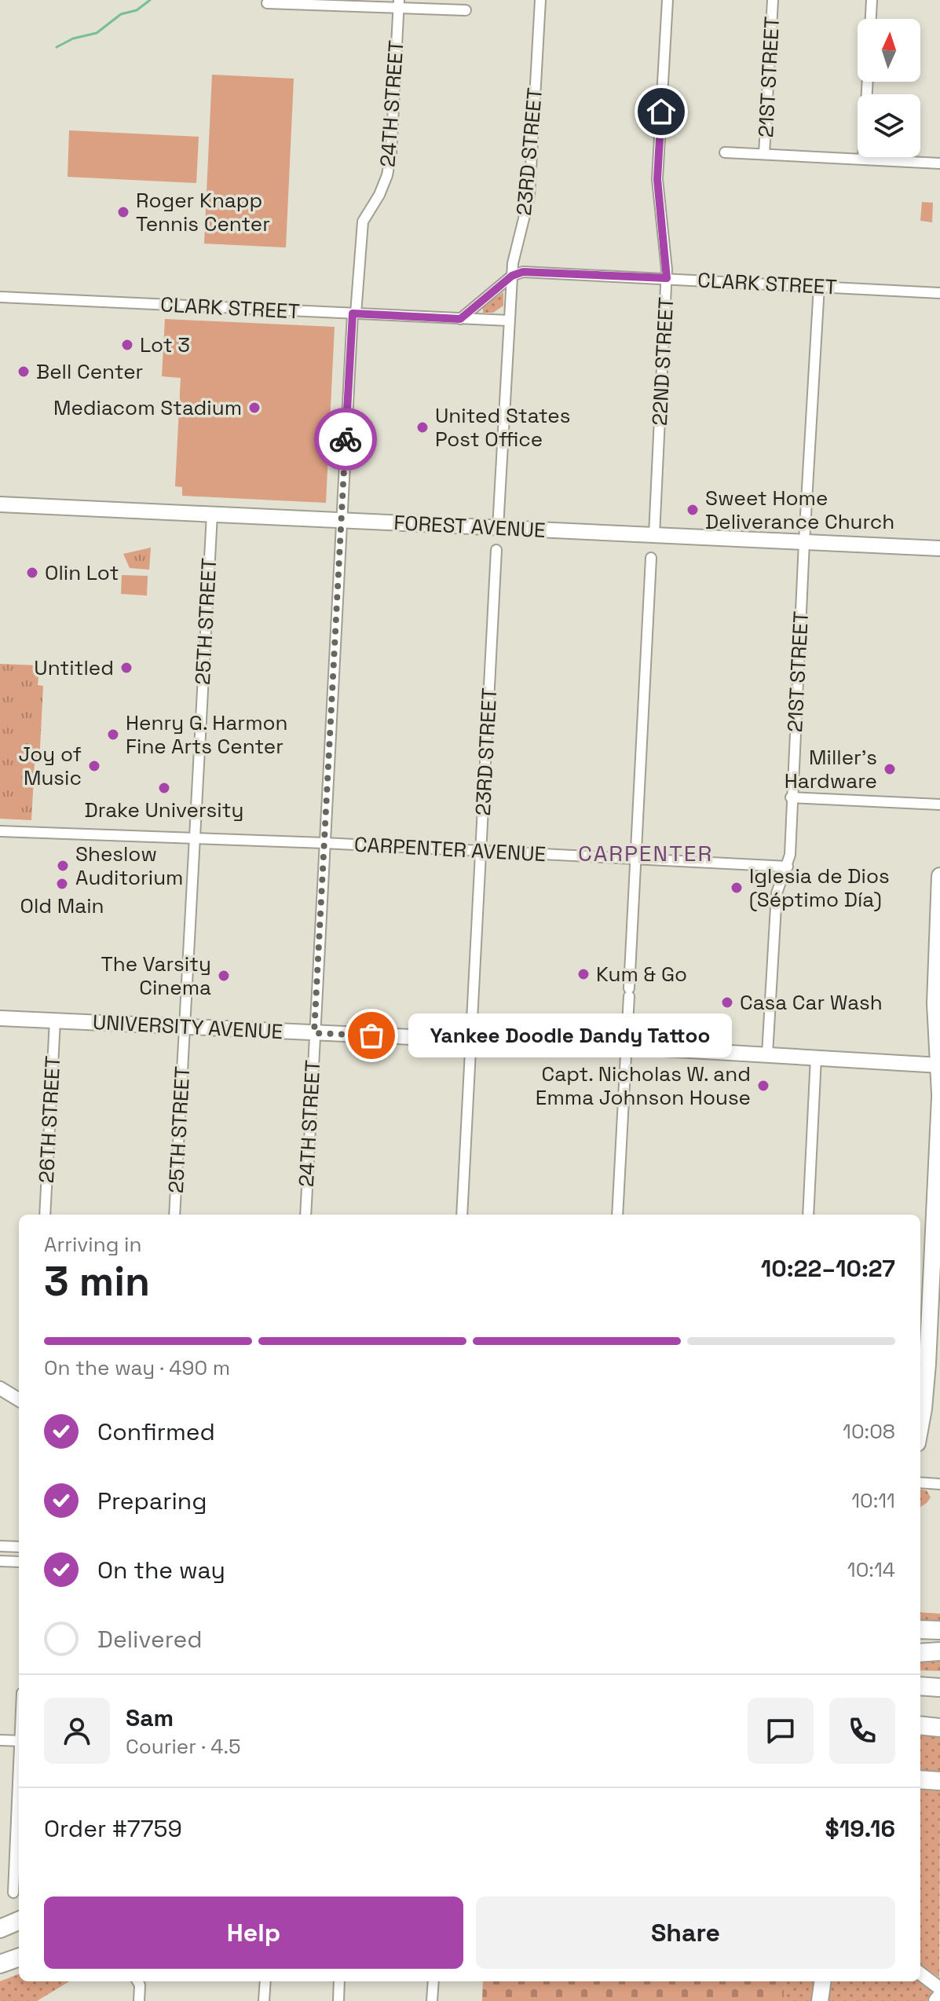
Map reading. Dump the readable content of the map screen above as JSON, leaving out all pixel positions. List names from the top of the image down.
{
  "streets": {
    "main road": ["FOREST AVENUE", "UNIVERSITY AVENUE"],
    "street": [
      "21ST STREET",
      "24TH STREET",
      "23RD STREET",
      "CLARK STREET",
      "22ND STREET",
      "25TH STREET",
      "CARPENTER AVENUE",
      "26TH STREET"
    ]
  },
  "crossings": [
    ["21ST STREET", "CLARK STREET"],
    ["21ST STREET", "FOREST AVENUE"],
    ["21ST STREET", "CARPENTER AVENUE"],
    ["21ST STREET", "UNIVERSITY AVENUE"],
    ["24TH STREET", "CLARK STREET"],
    ["24TH STREET", "FOREST AVENUE"],
    ["24TH STREET", "CARPENTER AVENUE"],
    ["24TH STREET", "UNIVERSITY AVENUE"],
    ["23RD STREET", "CLARK STREET"],
    ["23RD STREET", "FOREST AVENUE"],
    ["23RD STREET", "CARPENTER AVENUE"],
    ["23RD STREET", "UNIVERSITY AVENUE"],
    ["CLARK STREET", "22ND STREET"],
    ["22ND STREET", "FOREST AVENUE"],
    ["FOREST AVENUE", "25TH STREET"],
    ["25TH STREET", "CARPENTER AVENUE"],
    ["25TH STREET", "UNIVERSITY AVENUE"],
    ["UNIVERSITY AVENUE", "26TH STREET"]
  ],
  "districts": ["CARPENTER"],
  "places": [
    "Roger Knapp Tennis Center",
    "Lot 3",
    "Bell Center",
    "Mediacom Stadium",
    "United States Post Office",
    "Sweet Home Deliverance Church",
    "Olin Lot",
    "Untitled",
    "Henry G. Harmon Fine Arts Center",
    "Joy of Music",
    "Miller's Hardware",
    "Drake University",
    "Sheslow Auditorium",
    "Old Main",
    "Iglesia de Dios (Séptimo Día)",
    "Kum & Go",
    "The Varsity Cinema",
    "Casa Car Wash",
    "Yankee Doodle Dandy Tattoo",
    "Capt. Nicholas W. and Emma Johnson House"
  ],
  "north": "top",
  "page": {
    "bubble": "Yankee Doodle Dandy Tattoo",
    "heading": ["3 min", "Arriving in", "10:22–10:27"],
    "panel": [
      "Sam",
      "Courier · 4.5",
      "Order #7759",
      "$19.16"
    ],
    "bar": "On the way · 490 m",
    "list": [
      ["Confirmed", "10:08"],
      ["Preparing", "10:11"],
      ["On the way", "10:14"],
      "Delivered"
    ],
    "buttons": ["Help", "Share"]
  }
}
